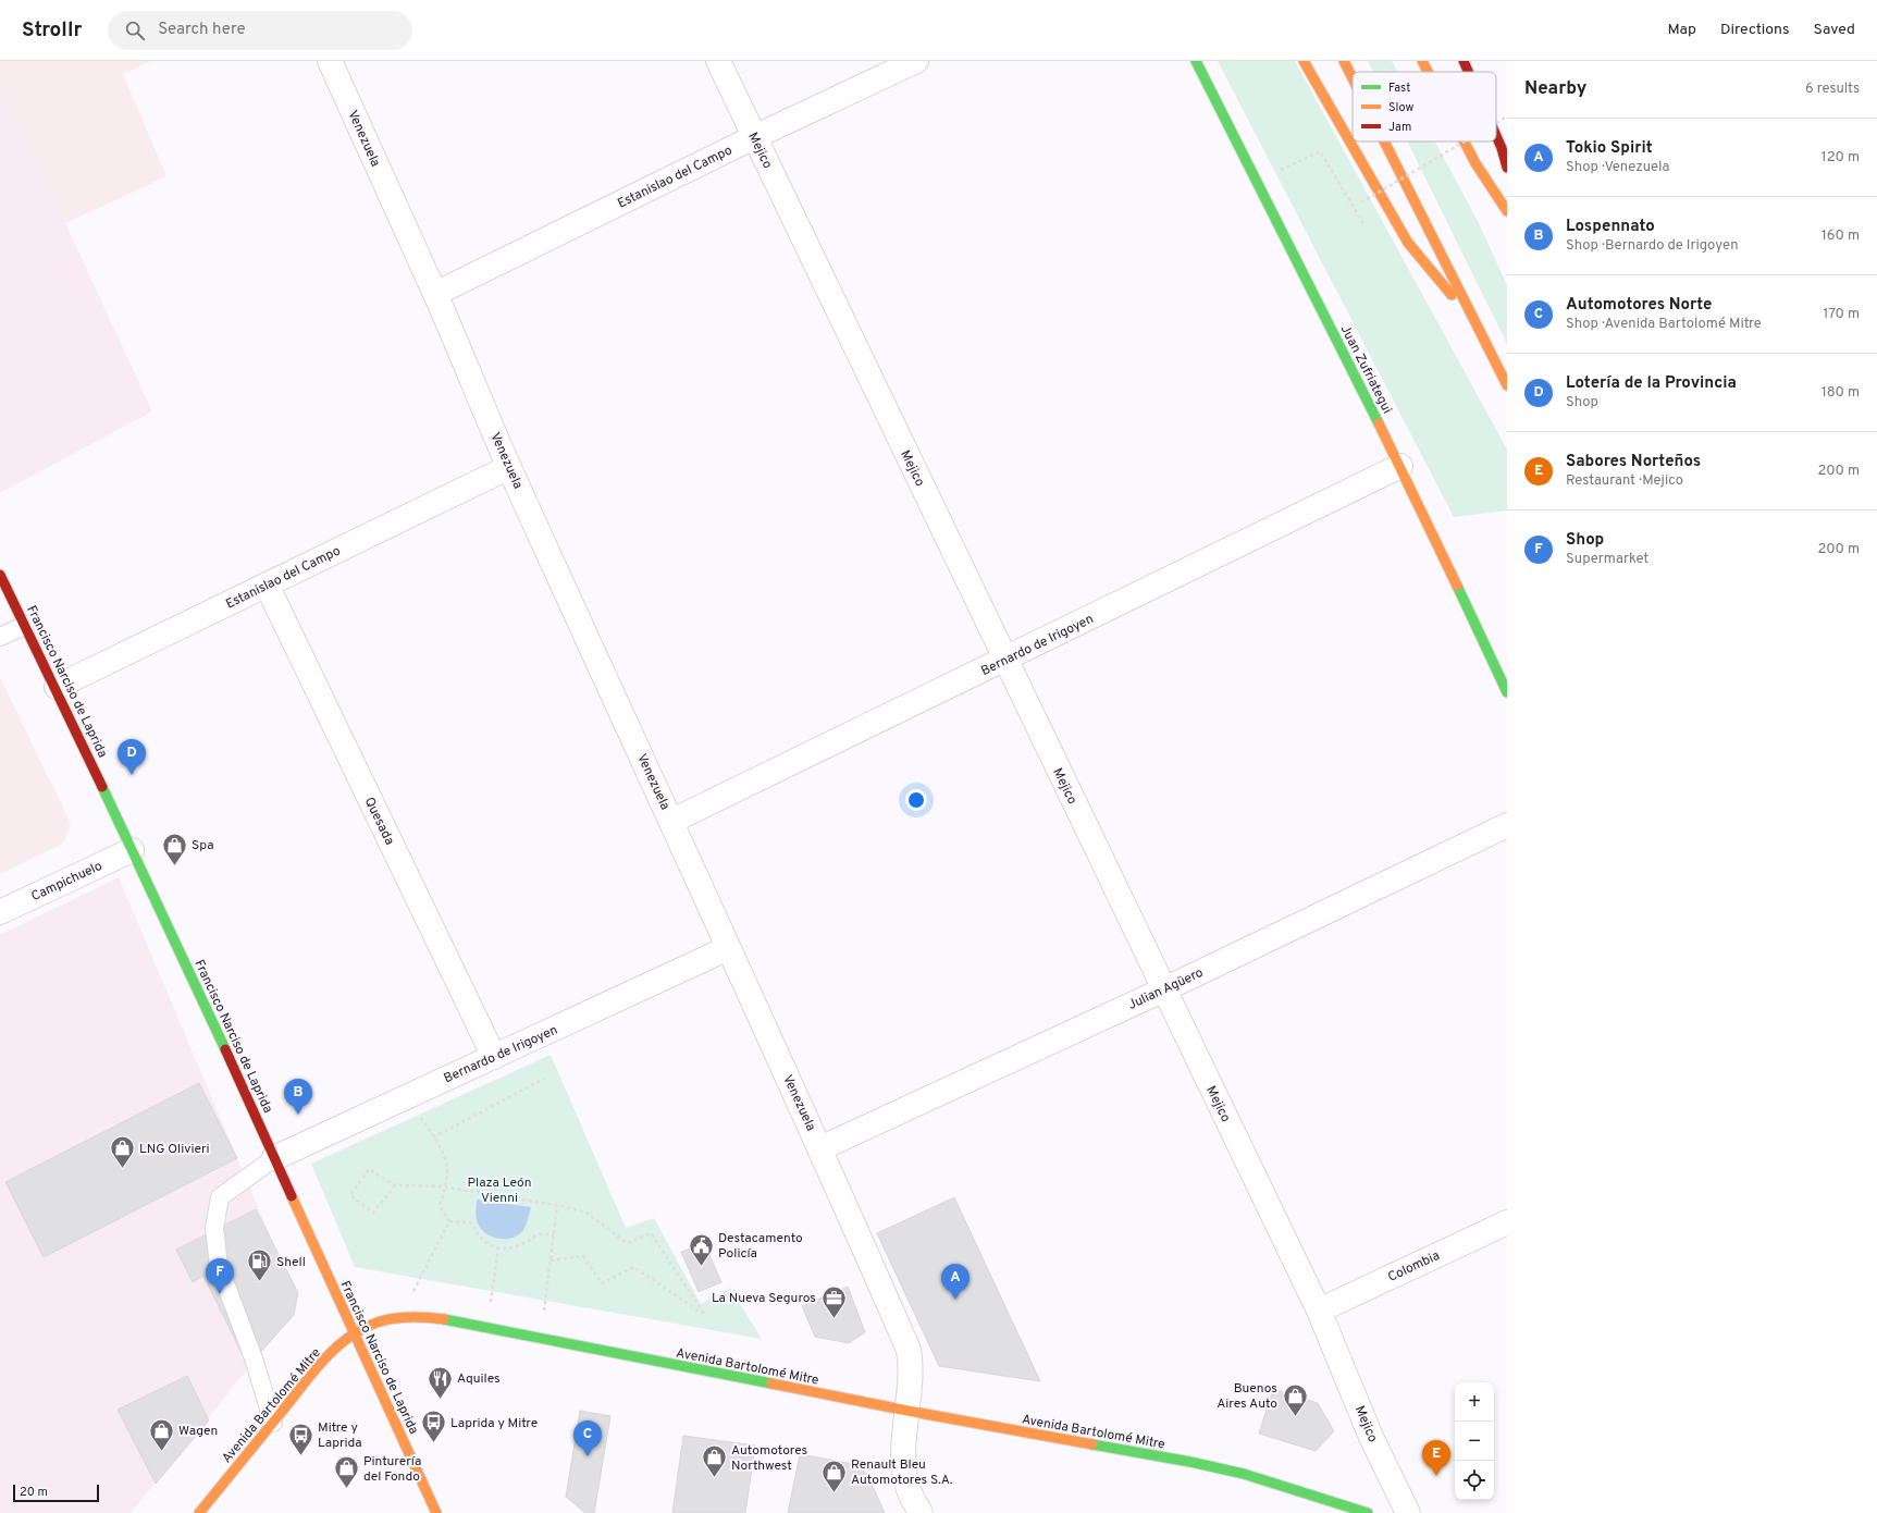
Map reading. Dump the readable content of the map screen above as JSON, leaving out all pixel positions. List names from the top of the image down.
{
  "streets": {
    "main road": ["Juan Zufriategui", "Francisco Narciso de Laprida", "Avenida Bartolomé Mitre"],
    "street": [
      "Venezuela",
      "Mejico",
      "Estanislao del Campo",
      "Bernardo de Irigoyen",
      "Quesada",
      "Campichuelo",
      "Julian Agüero",
      "Colombia"
    ]
  },
  "crossings": [
    ["Venezuela", "Estanislao del Campo"],
    ["Venezuela", "Bernardo de Irigoyen"],
    ["Venezuela", "Julian Agüero"],
    ["Venezuela", "Avenida Bartolomé Mitre"],
    ["Mejico", "Estanislao del Campo"],
    ["Mejico", "Bernardo de Irigoyen"],
    ["Mejico", "Julian Agüero"],
    ["Mejico", "Colombia"],
    ["Estanislao del Campo", "Francisco Narciso de Laprida"],
    ["Estanislao del Campo", "Quesada"],
    ["Juan Zufriategui", "Bernardo de Irigoyen"],
    ["Bernardo de Irigoyen", "Francisco Narciso de Laprida"],
    ["Bernardo de Irigoyen", "Quesada"],
    ["Francisco Narciso de Laprida", "Campichuelo"],
    ["Francisco Narciso de Laprida", "Avenida Bartolomé Mitre"]
  ],
  "parks": ["Plaza León Vienni"],
  "places": {
    "shop": [
      "Spa",
      "LNG Olivieri",
      "Buenos Aires Auto",
      "Wagen",
      "Automotores Northwest",
      "Pinturería del Fondo",
      "Renault Bleu Automotores S.A."
    ],
    "public building": ["Destacamento Policía"],
    "fuel station": ["Shell"],
    "office": ["La Nueva Seguros"],
    "restaurant": ["Aquiles"],
    "bus stop": ["Laprida y Mitre", "Mitre y Laprida"]
  },
  "legend": ["Fast", "Slow", "Jam"],
  "scale_bar": "20 m",
  "page": {
    "header": "Strollr",
    "search": "Search here",
    "nav": ["Map", "Directions", "Saved"],
    "heading": ["Nearby", "6 results"],
    "list": [
      {
        "mark": "A",
        "name": "Tokio Spirit",
        "note": "Shop · Venezuela",
        "value": "120 m"
      },
      {
        "mark": "B",
        "name": "Lospennato",
        "note": "Shop · Bernardo de Irigoyen",
        "value": "160 m"
      },
      {
        "mark": "C",
        "name": "Automotores Norte",
        "note": "Shop · Avenida Bartolomé Mitre",
        "value": "170 m"
      },
      {
        "mark": "D",
        "name": "Lotería de la Provincia",
        "note": "Shop",
        "value": "180 m"
      },
      {
        "mark": "E",
        "name": "Sabores Norteños",
        "note": "Restaurant · Mejico",
        "value": "200 m"
      },
      {
        "mark": "F",
        "name": "Shop",
        "note": "Supermarket",
        "value": "200 m"
      }
    ],
    "pins": [
      "D",
      "B",
      "F",
      "A",
      "C",
      "E"
    ],
    "map_buttons": ["+", "−"],
    "scale": "20 m"
  }
}
